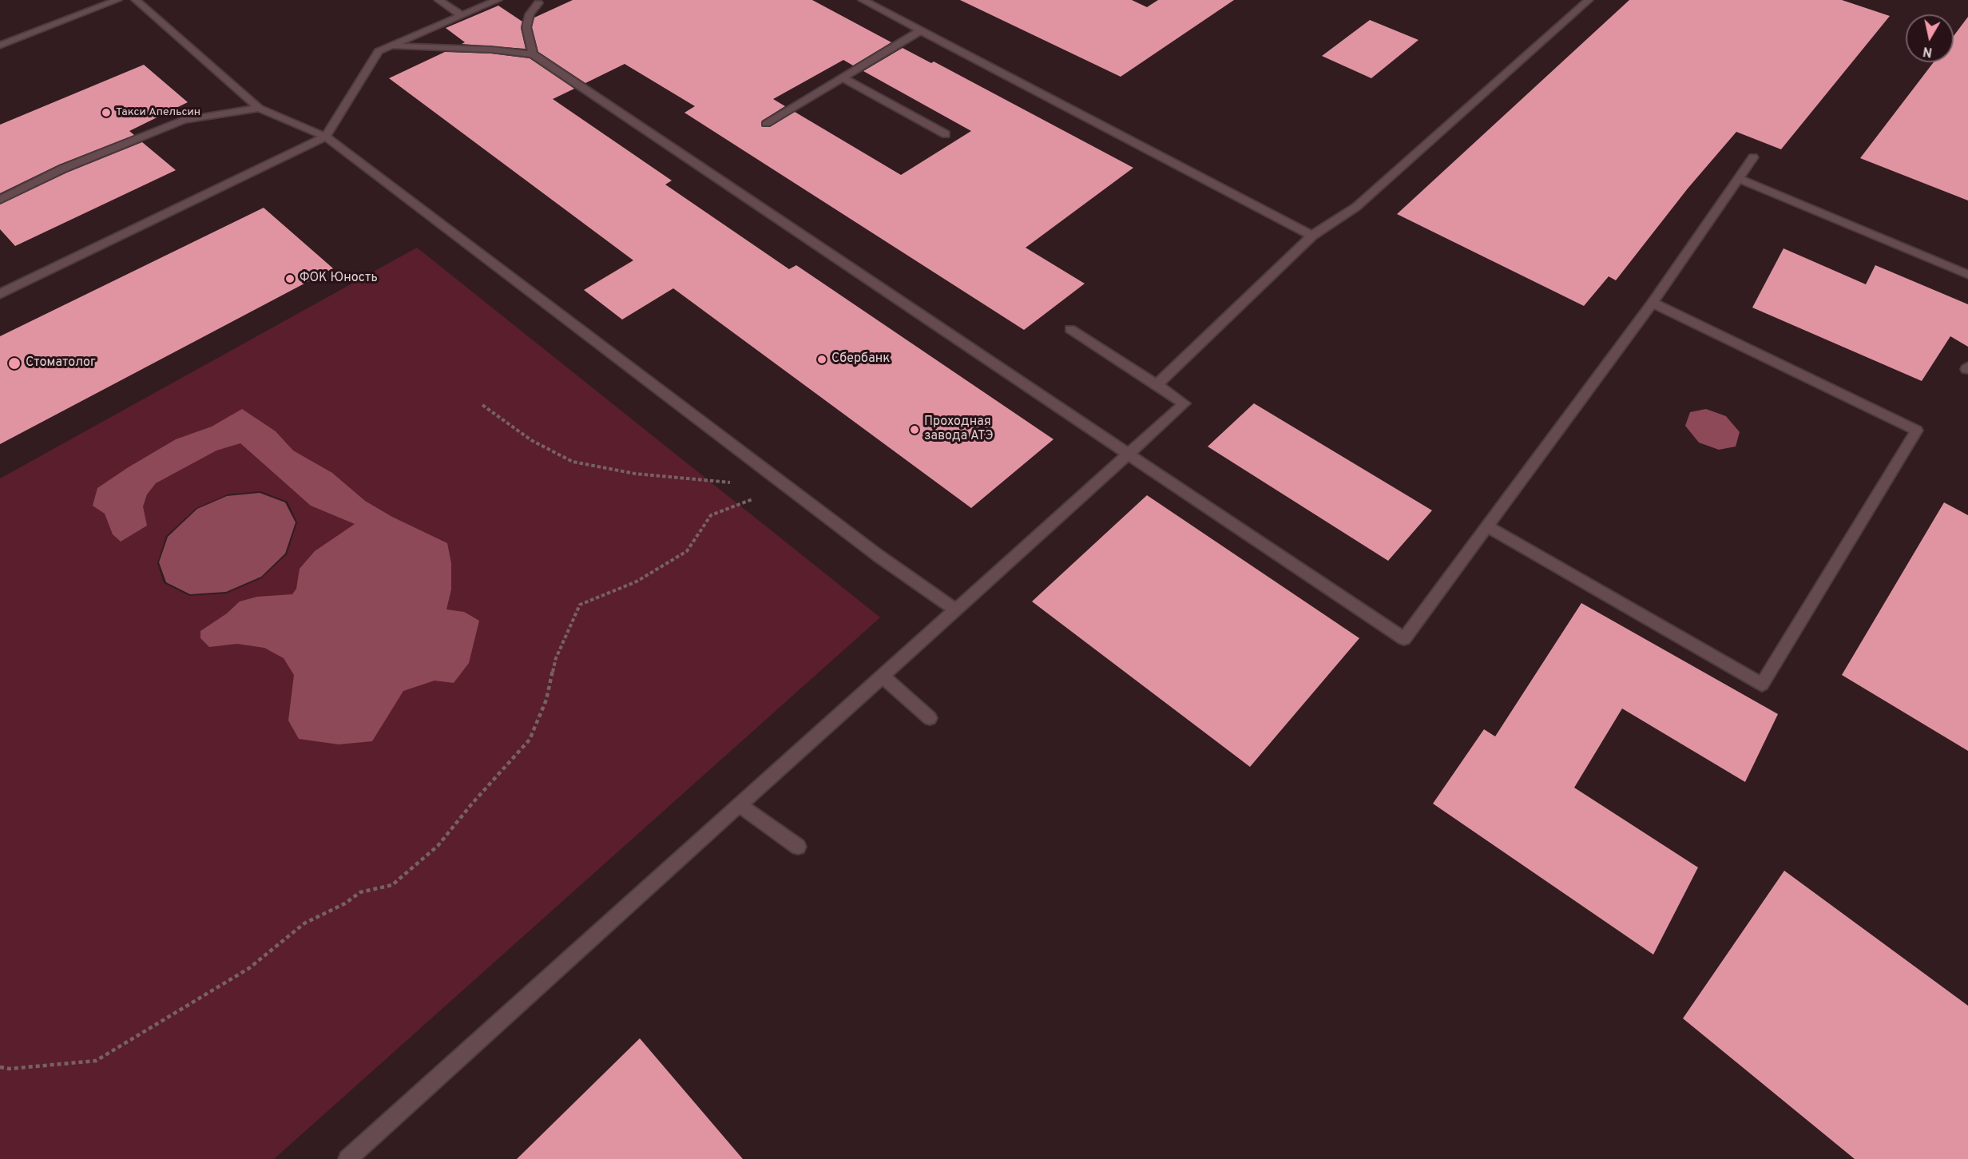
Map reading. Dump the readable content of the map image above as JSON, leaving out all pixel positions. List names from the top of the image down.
{
  "places": [
    "Такси Апельсин",
    "ФОК Юность",
    "Сбербанк",
    "Стоматолог",
    "Проходная завода АТЭ"
  ],
  "north": "bottom"
}
